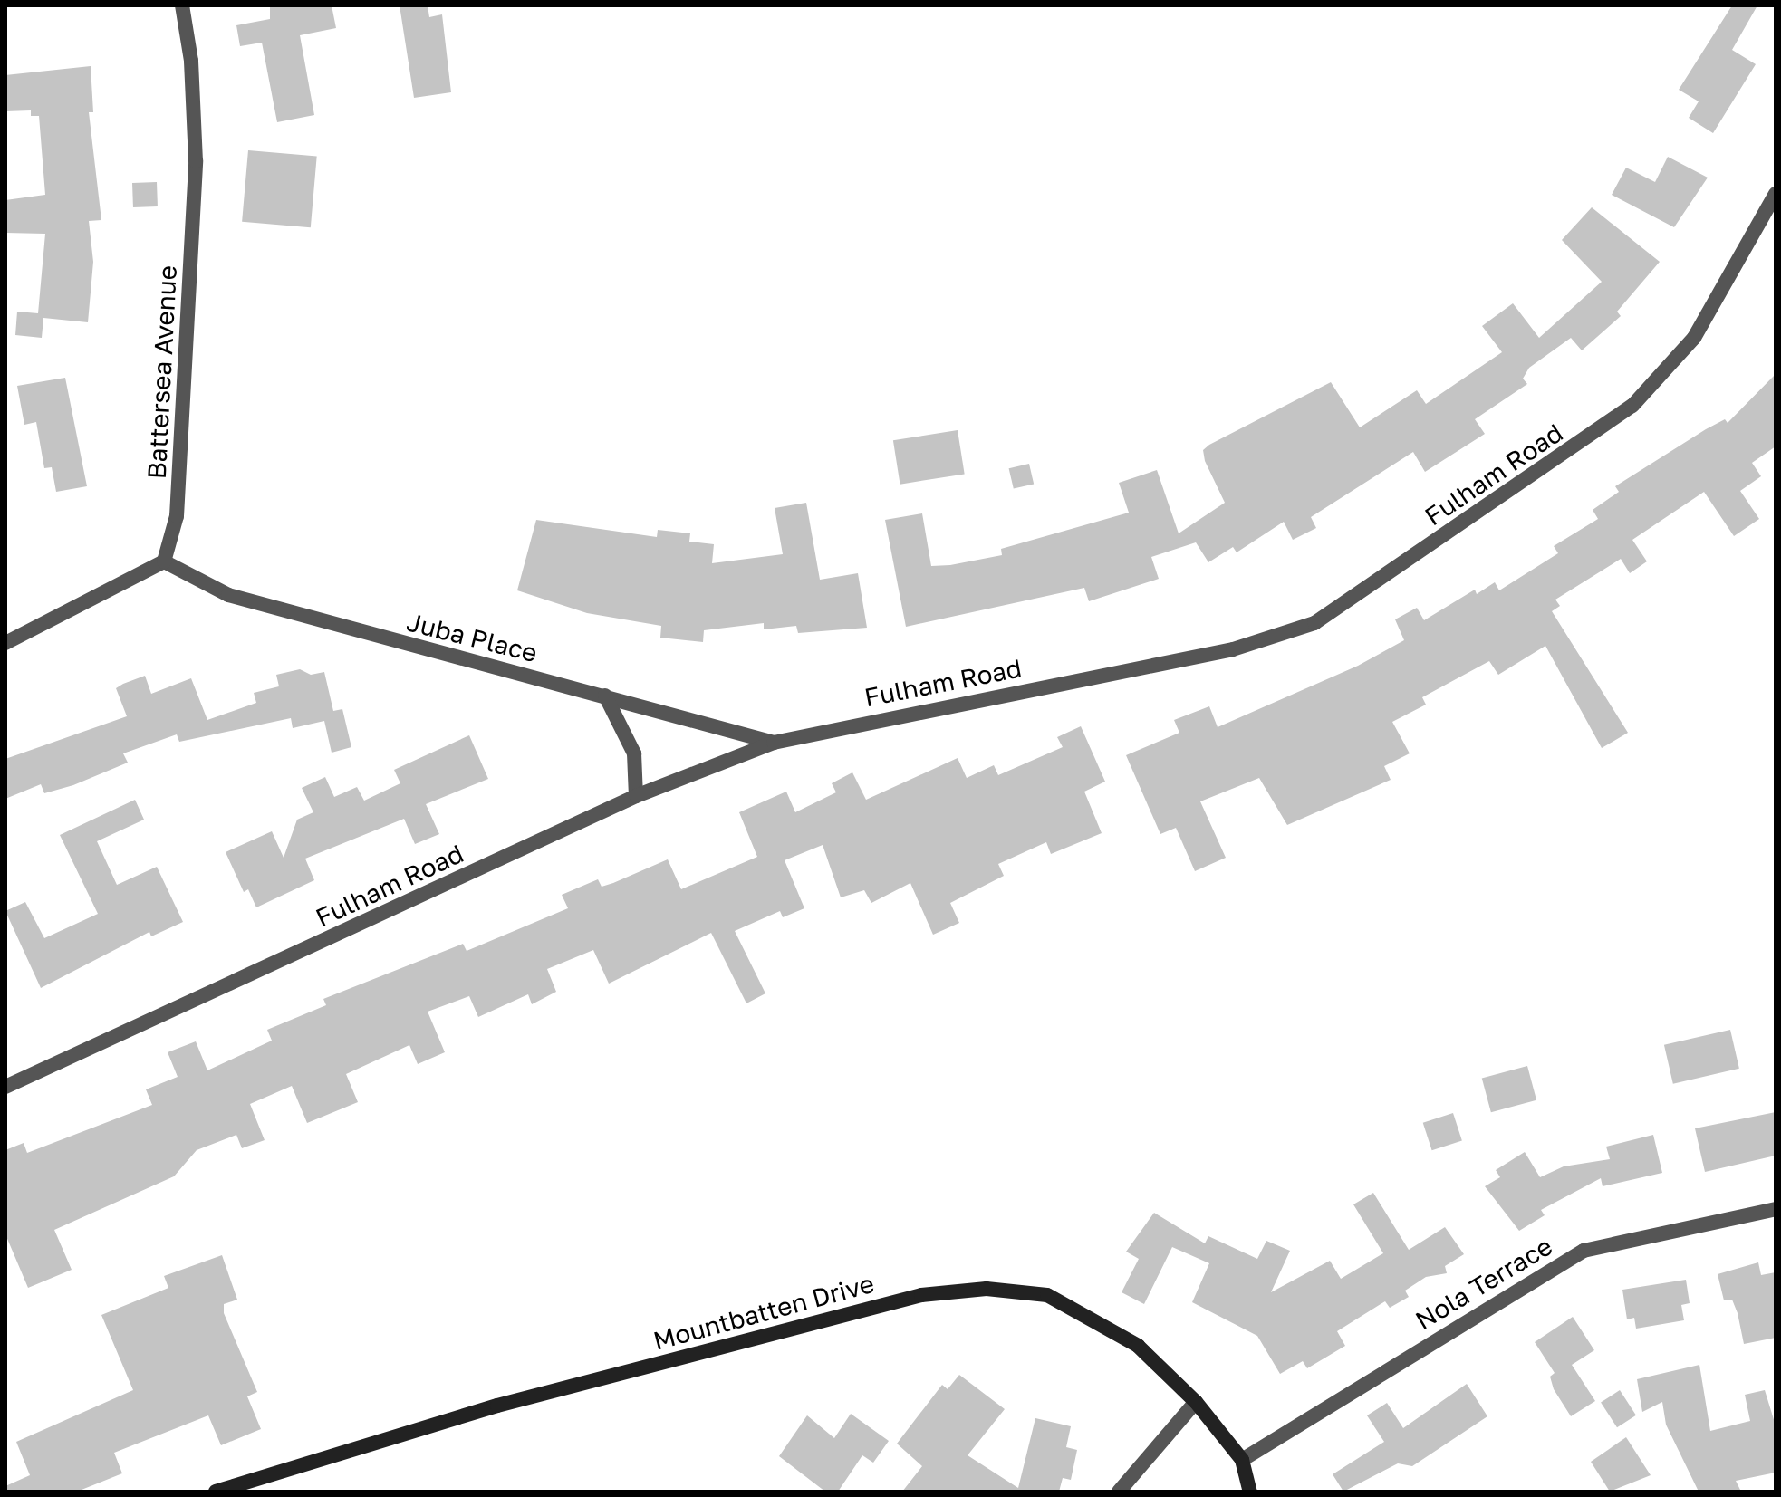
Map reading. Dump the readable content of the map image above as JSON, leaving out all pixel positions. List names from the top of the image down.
{
  "streets": {
    "main road": ["Mountbatten Drive"],
    "street": [
      "Battersea Avenue",
      "Fulham Road",
      "Juba Place",
      "Nola Terrace"
    ]
  },
  "crossings": [
    ["Battersea Avenue", "Juba Place"],
    ["Fulham Road", "Juba Place"],
    ["Nola Terrace", "Mountbatten Drive"]
  ]
}
